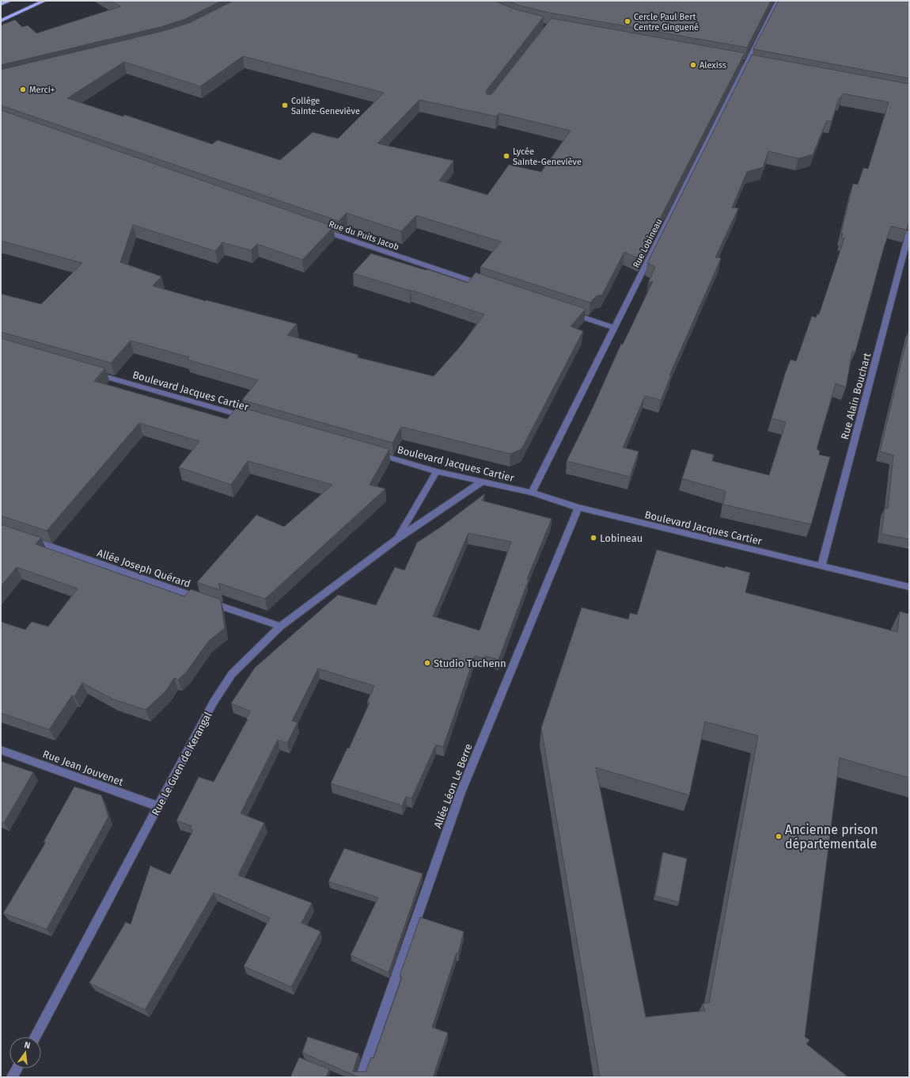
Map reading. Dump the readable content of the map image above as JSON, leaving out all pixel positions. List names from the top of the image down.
{
  "streets": {
    "street": [
      "Rue du Puits Jacob",
      "Rue Lobineau",
      "Boulevard Jacques Cartier",
      "Rue Alain Bouchart",
      "Allée Joseph Quérard",
      "Rue Le Guen de Kerangal",
      "Rue Jean Jouvenet",
      "Allée Léon Le Berre"
    ]
  },
  "crossings": [
    ["Rue Lobineau", "Boulevard Jacques Cartier"],
    ["Boulevard Jacques Cartier", "Rue Alain Bouchart"],
    ["Boulevard Jacques Cartier", "Rue Le Guen de Kerangal"],
    ["Boulevard Jacques Cartier", "Allée Léon Le Berre"],
    ["Allée Joseph Quérard", "Rue Le Guen de Kerangal"],
    ["Rue Le Guen de Kerangal", "Rue Jean Jouvenet"]
  ],
  "places": [
    "Cercle Paul Bert Centre Ginguené",
    "Alexiss",
    "Merci+",
    "Collège Sainte-Geneviève",
    "Lycée Sainte-Geneviève",
    "Lobineau",
    "Studio Tuchenn",
    "Ancienne prison départementale"
  ],
  "north": "top"
}
